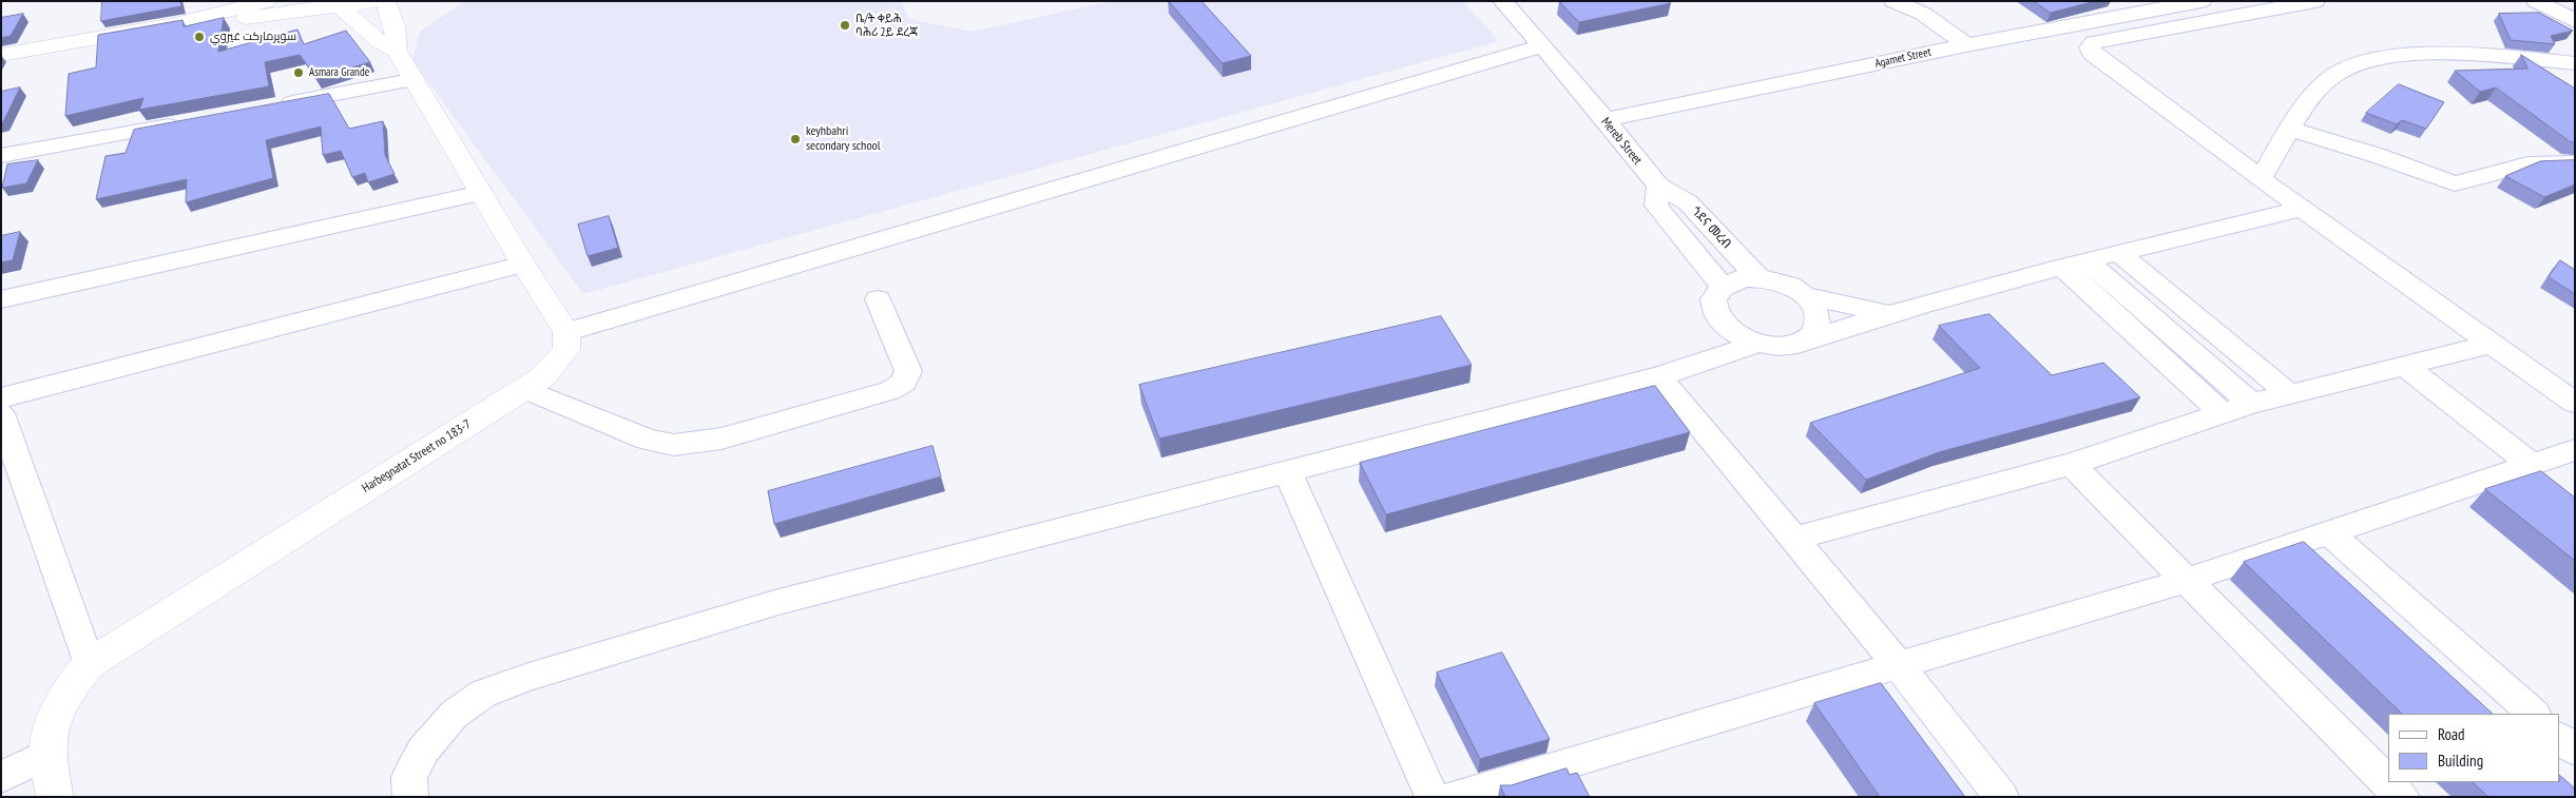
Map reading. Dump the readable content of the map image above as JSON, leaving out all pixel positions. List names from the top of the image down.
{
  "streets": {
    "main road": ["Harbegnatat Street no 183-7"],
    "street": ["Agamet Street", "Mereb Street", "ጎደና መረብ"]
  },
  "crossings": [
    ["Agamet Street", "Mereb Street"],
    ["Mereb Street", "ጎደና መረብ"]
  ],
  "places": [
    "ቤ/ት ቀይሕ ባሕሪ 2ይ ደረጃ",
    "سوپرمارکت غيروي",
    "Asmara Grande",
    "keyhbahri secondary school"
  ],
  "legend": ["Road", "Building"]
}
